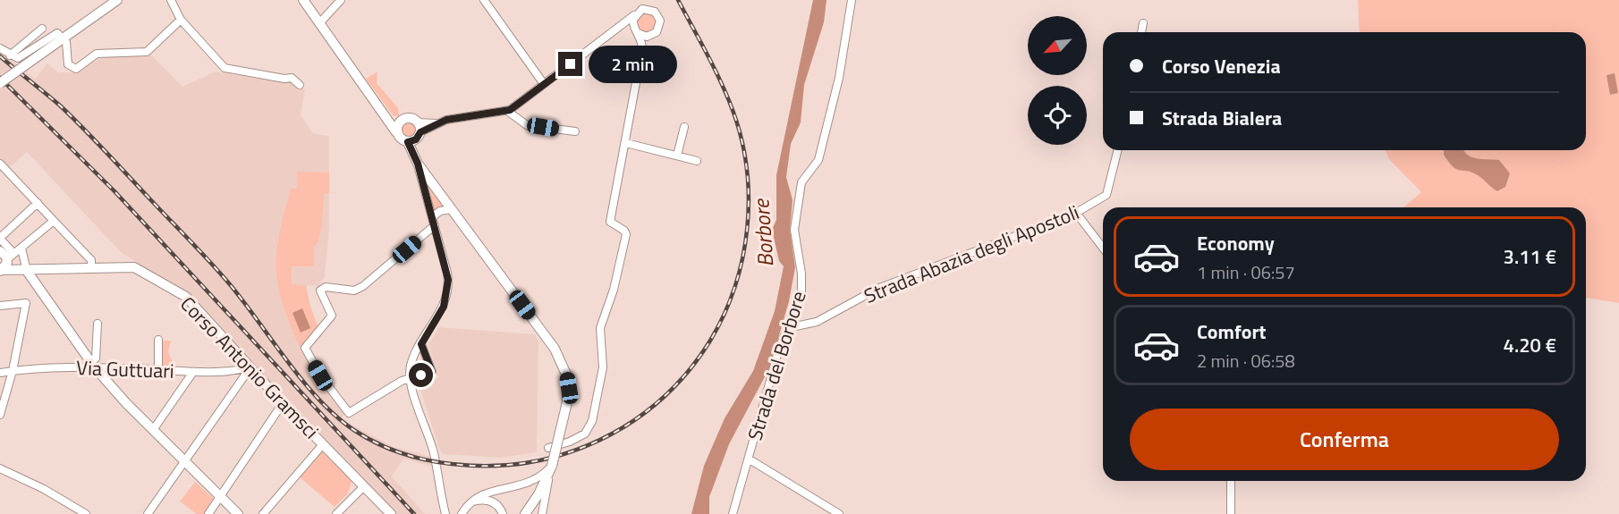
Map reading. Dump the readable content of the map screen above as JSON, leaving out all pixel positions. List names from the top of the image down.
{
  "streets": {
    "main road": ["Corso Antonio Gramsci"],
    "street": ["Strada Abazia degli Apostoli", "Strada del Borbore", "Via Guttuari"]
  },
  "crossings": [
    ["Strada Abazia degli Apostoli", "Strada del Borbore"],
    ["Corso Antonio Gramsci", "Via Guttuari"]
  ],
  "water": ["Borbore"],
  "north": "bottom left",
  "page": {
    "banner": ["Corso Venezia", "Strada Bialera"],
    "bubble": "2 min",
    "list": [
      {
        "name": "Economy",
        "note": "1 min · 06:57",
        "value": "3.11 €"
      },
      {
        "name": "Comfort",
        "note": "2 min · 06:58",
        "value": "4.20 €"
      }
    ],
    "buttons": "Conferma"
  }
}
